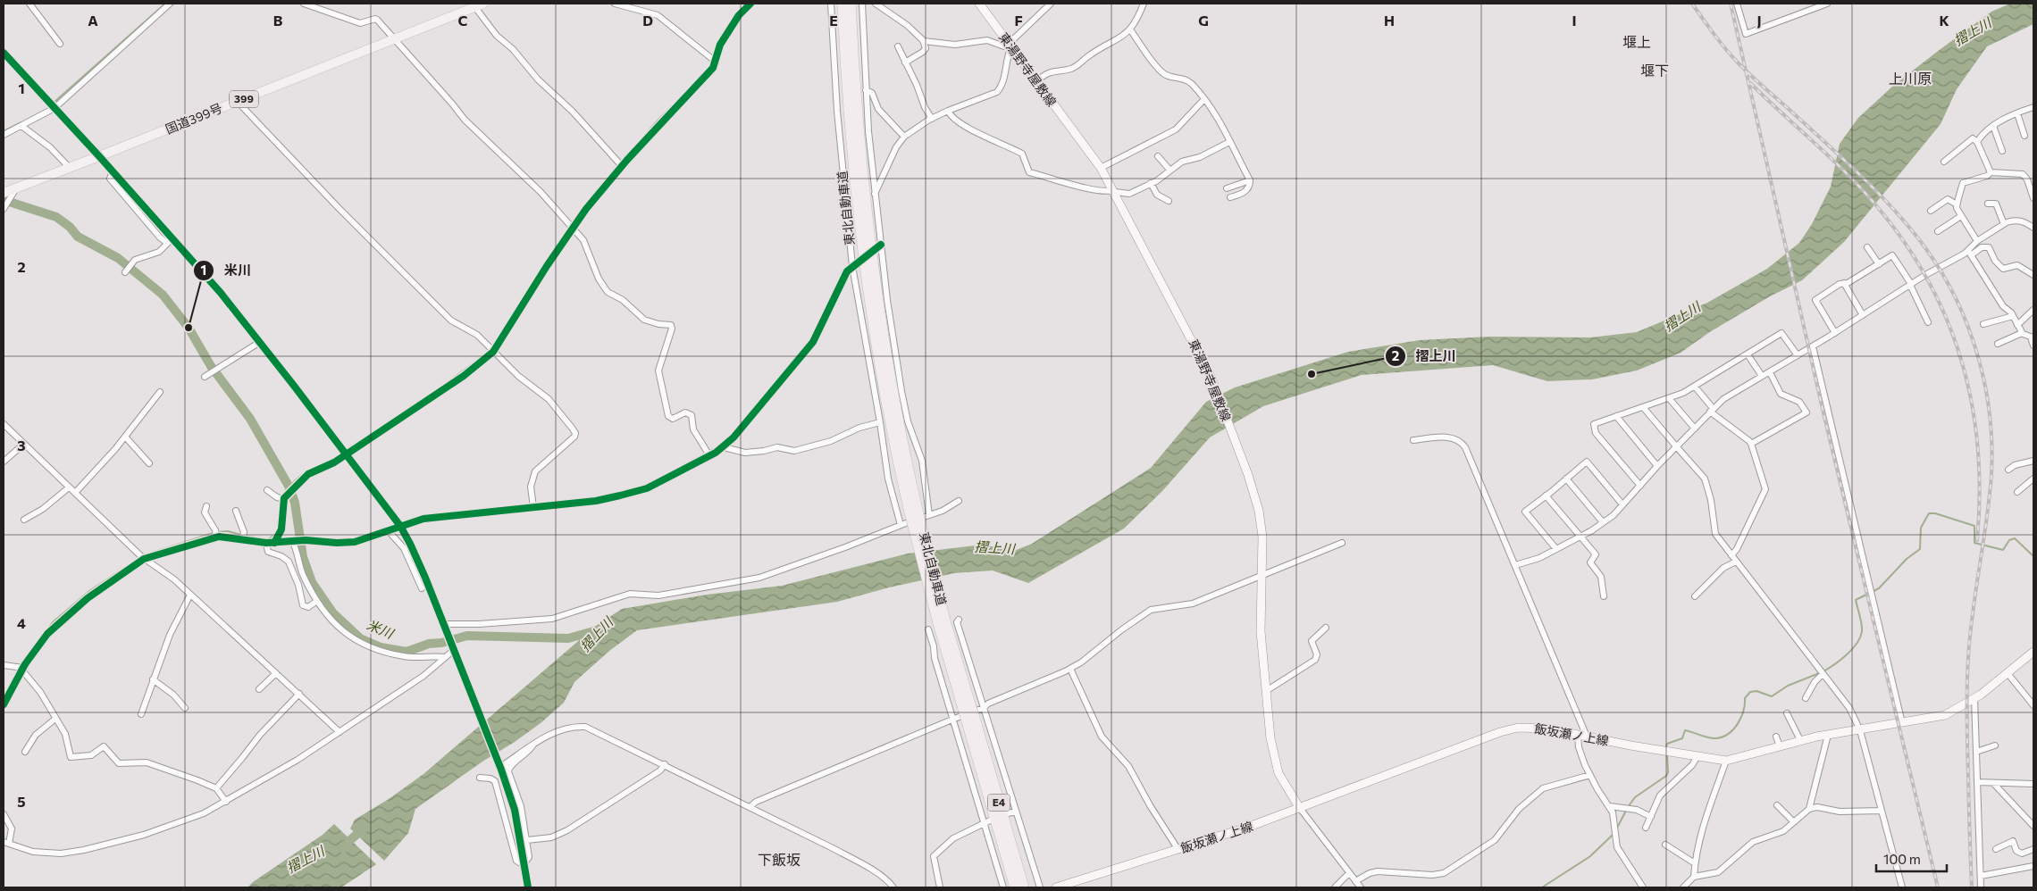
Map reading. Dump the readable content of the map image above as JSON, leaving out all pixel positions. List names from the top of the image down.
{
  "streets": {
    "highway": [
      "399",
      "国道399号",
      "東北自動車道",
      "E4"
    ],
    "main road": ["東湯野寺屋敷線", "飯坂瀬ノ上線"]
  },
  "crossings": [
    ["東湯野寺屋敷線", "飯坂瀬ノ上線"]
  ],
  "districts": [
    "堰上",
    "堰下",
    "上川原",
    "下飯坂"
  ],
  "water": ["摺上川", "米川"],
  "places": ["米川", "摺上川"],
  "scale_bar": "100 m",
  "grid": {
    "columns": [
      "A",
      "B",
      "C",
      "D",
      "E",
      "F",
      "G",
      "H",
      "I",
      "J",
      "K"
    ],
    "rows": [
      "1",
      "2",
      "3",
      "4",
      "5"
    ]
  }
}
